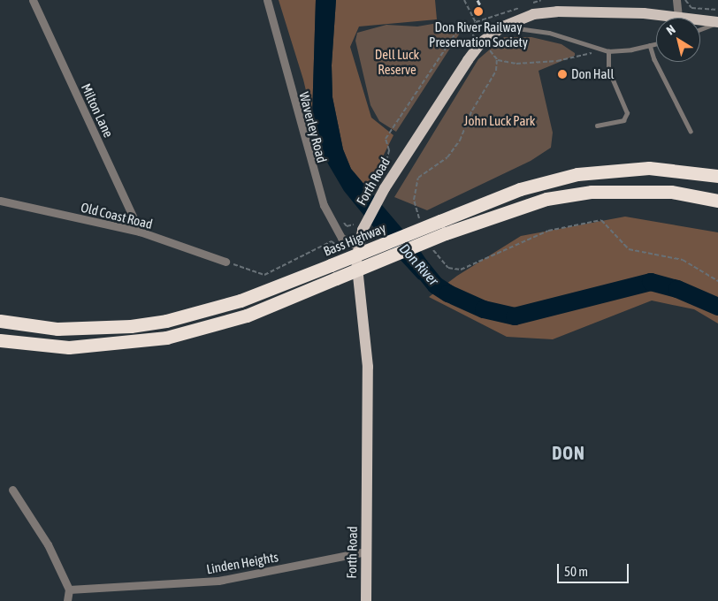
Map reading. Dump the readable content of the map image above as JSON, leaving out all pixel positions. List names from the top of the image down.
{
  "streets": {
    "highway": ["Bass Highway"],
    "main road": ["Forth Road"],
    "street": [
      "Milton Lane",
      "Waverley Road",
      "Old Coast Road",
      "Linden Heights"
    ]
  },
  "crossings": [
    ["Milton Lane", "Old Coast Road"],
    ["Waverley Road", "Forth Road"],
    ["Forth Road", "Linden Heights"]
  ],
  "districts": ["DON"],
  "water": ["Don River"],
  "parks": ["Dell Luck Reserve", "John Luck Park"],
  "places": ["Don River Railway Preservation Society", "Don Hall"],
  "scale_bar": "50 m",
  "north": "top left"
}
